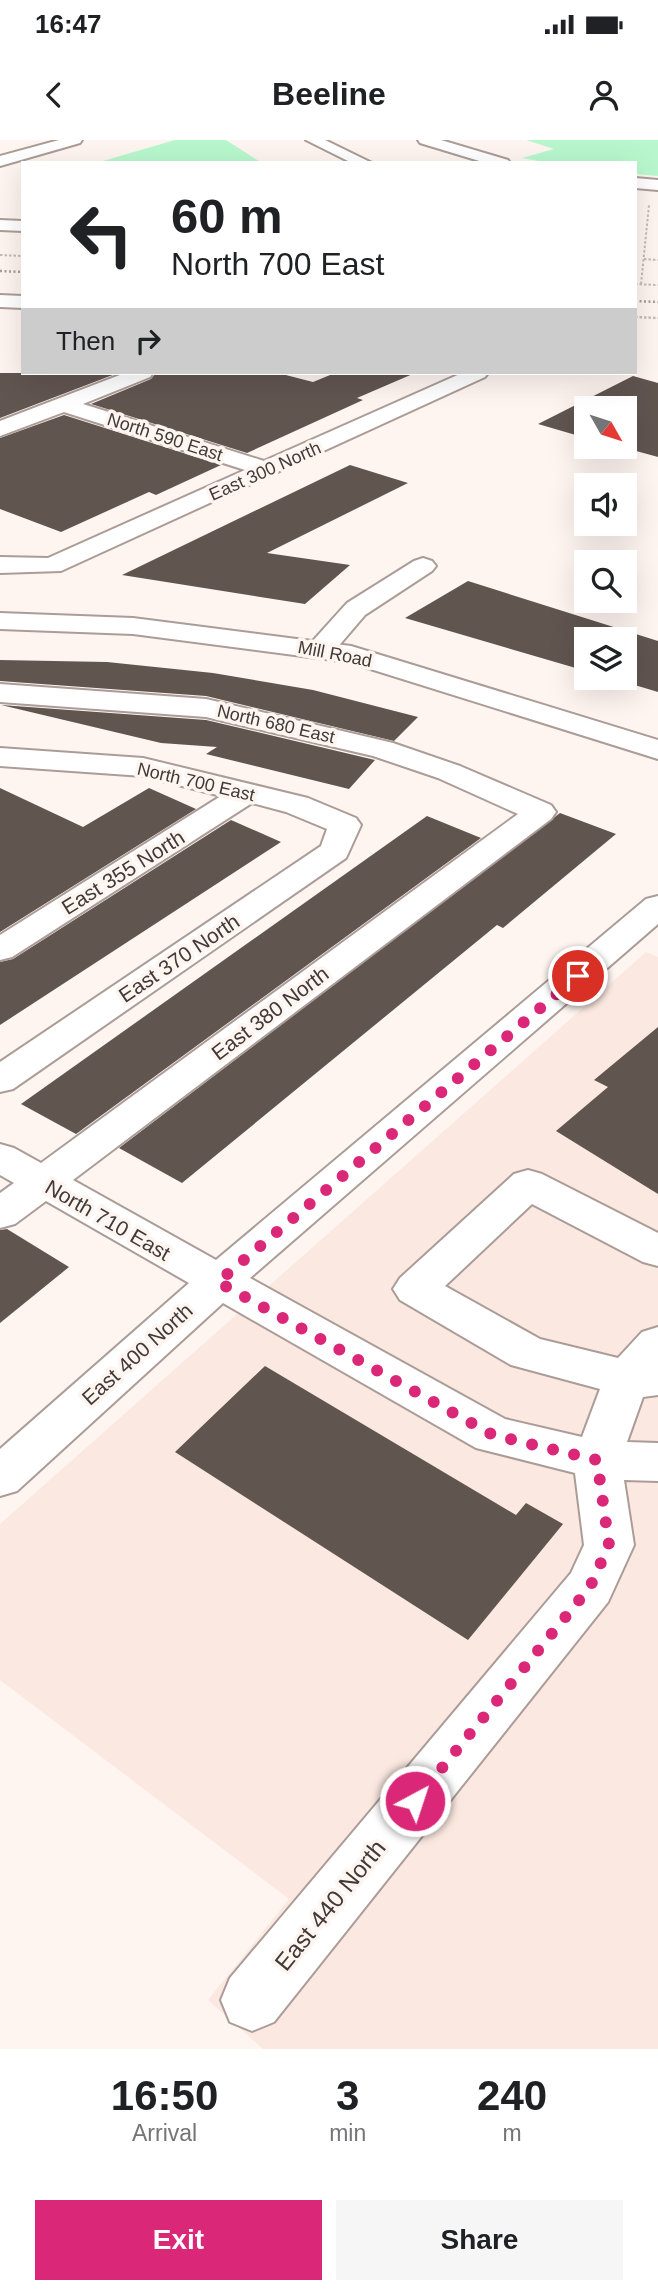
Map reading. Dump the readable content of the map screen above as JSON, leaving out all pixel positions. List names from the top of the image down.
{
  "streets": {
    "street": [
      "North 590 East",
      "East 300 North",
      "Mill Road",
      "North 680 East",
      "North 700 East",
      "East 355 North",
      "East 370 North",
      "East 380 North",
      "North 710 East",
      "East 400 North",
      "East 440 North"
    ]
  },
  "crossings": [
    ["North 590 East", "East 300 North"],
    ["North 680 East", "East 380 North"],
    ["North 700 East", "East 355 North"],
    ["North 700 East", "East 370 North"],
    ["East 380 North", "North 710 East"],
    ["North 710 East", "East 400 North"]
  ],
  "north": "bottom right",
  "page": {
    "status": "16:47",
    "header": "Beeline",
    "turn": ["60 m", "North 700 East"],
    "then": "Then",
    "eta": [
      "16:50",
      "Arrival",
      "3",
      "min",
      "240",
      "m"
    ],
    "buttons": ["Exit", "Share"]
  }
}
